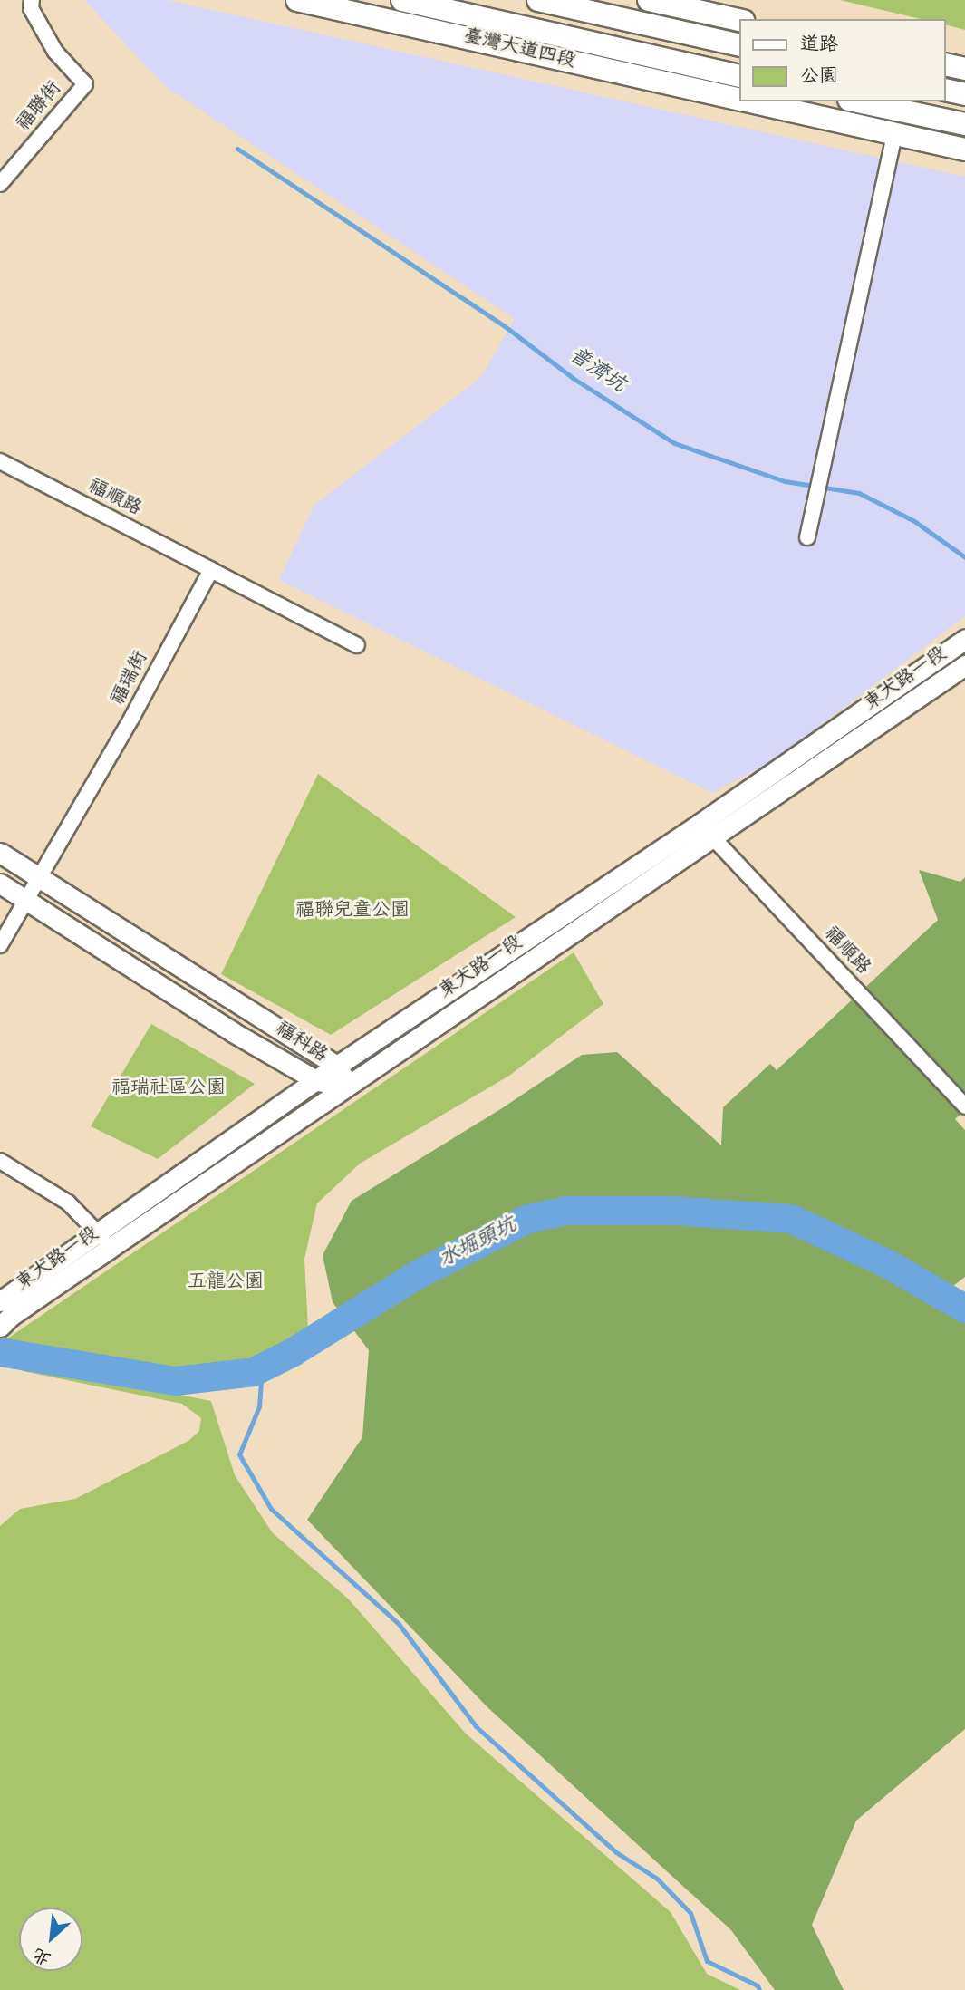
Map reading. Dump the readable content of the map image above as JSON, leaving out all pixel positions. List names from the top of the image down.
{
  "streets": {
    "main road": ["臺灣大道四段"],
    "street": [
      "福聯街",
      "福順路",
      "福瑞街",
      "東大路一段",
      "福科路"
    ]
  },
  "crossings": [
    ["福順路", "福瑞街"],
    ["福順路", "東大路一段"],
    ["福瑞街", "福科路"],
    ["東大路一段", "福科路"]
  ],
  "water": ["普濟坑", "水堀頭坑"],
  "parks": ["福聯兒童公園", "福瑞社區公園", "五龍公園"],
  "legend": ["道路", "公園"],
  "north": "bottom left"
}
